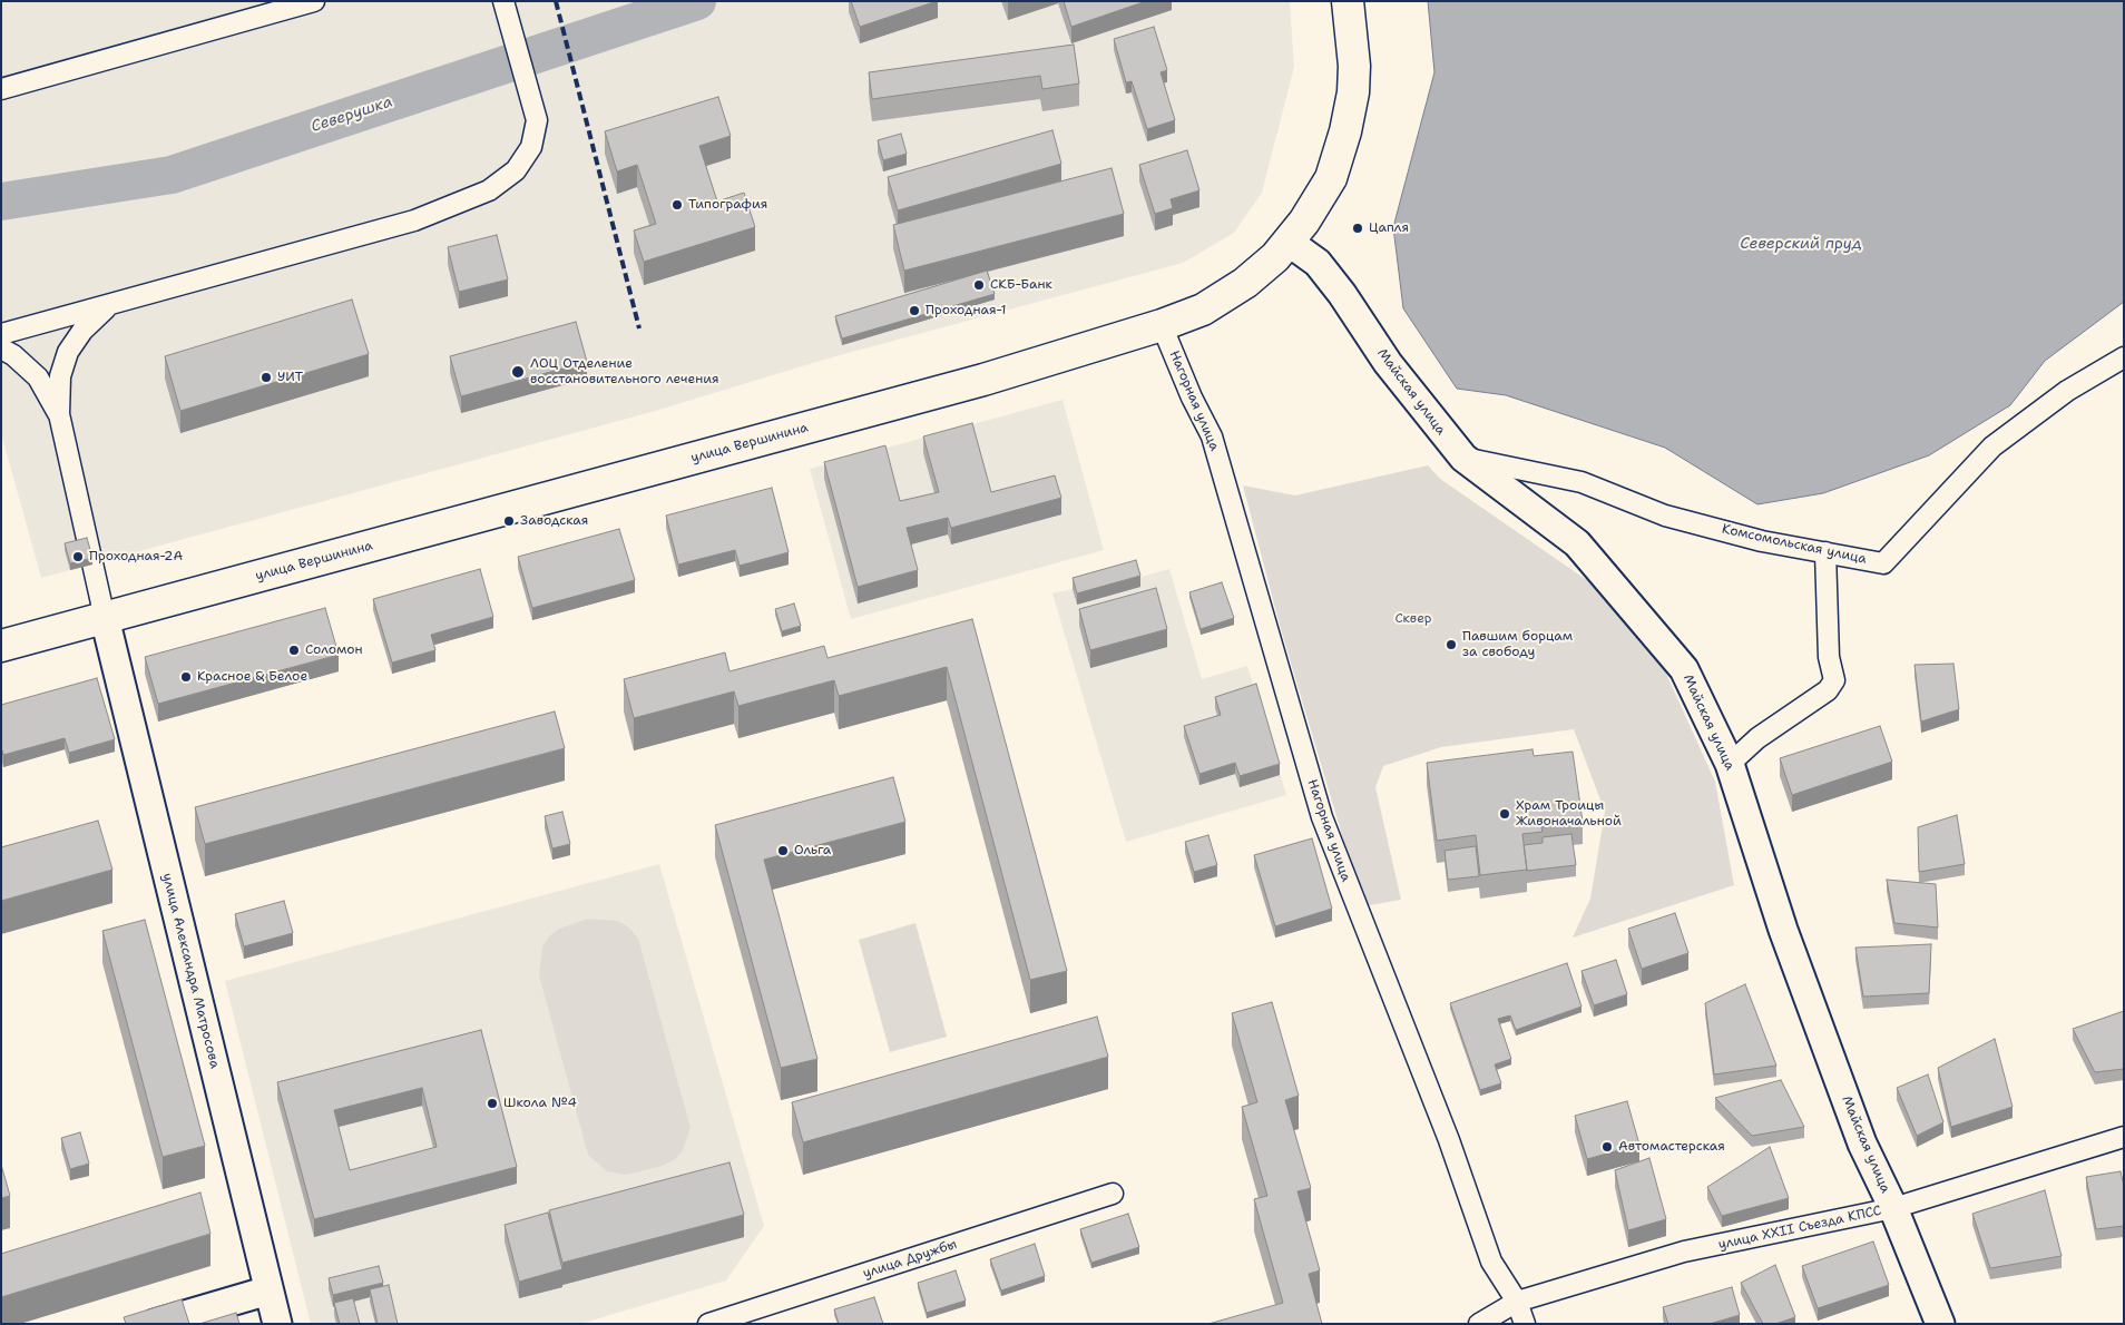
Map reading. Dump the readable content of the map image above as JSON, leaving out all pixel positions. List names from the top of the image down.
{
  "streets": {
    "main road": ["улица Вершинина"],
    "street": [
      "Майская улица",
      "Нагорная улица",
      "Комсомольская улица",
      "улица Александра Матросова",
      "улица XXII Съезда КПСС",
      "улица Дружбы"
    ]
  },
  "crossings": [
    ["Майская улица", "улица Вершинина"],
    ["Майская улица", "Комсомольская улица"],
    ["Майская улица", "улица XXII Съезда КПСС"],
    ["Нагорная улица", "улица Вершинина"],
    ["Нагорная улица", "улица XXII Съезда КПСС"],
    ["улица Вершинина", "улица Александра Матросова"]
  ],
  "water": ["Северушка", "Северский пруд"],
  "parks": ["Сквер"],
  "places": [
    "Типография",
    "Цапля",
    "СКБ-Банк",
    "Проходная-1",
    "ЛОЦ Отделение восстановительного лечения",
    "УИТ",
    "Заводская",
    "Проходная-2А",
    "Павшим борцам за свободу",
    "Соломон",
    "Красное & Белое",
    "Храм Троицы Живоначальной",
    "Ольга",
    "Школа №4",
    "Автомастерская"
  ]
}
